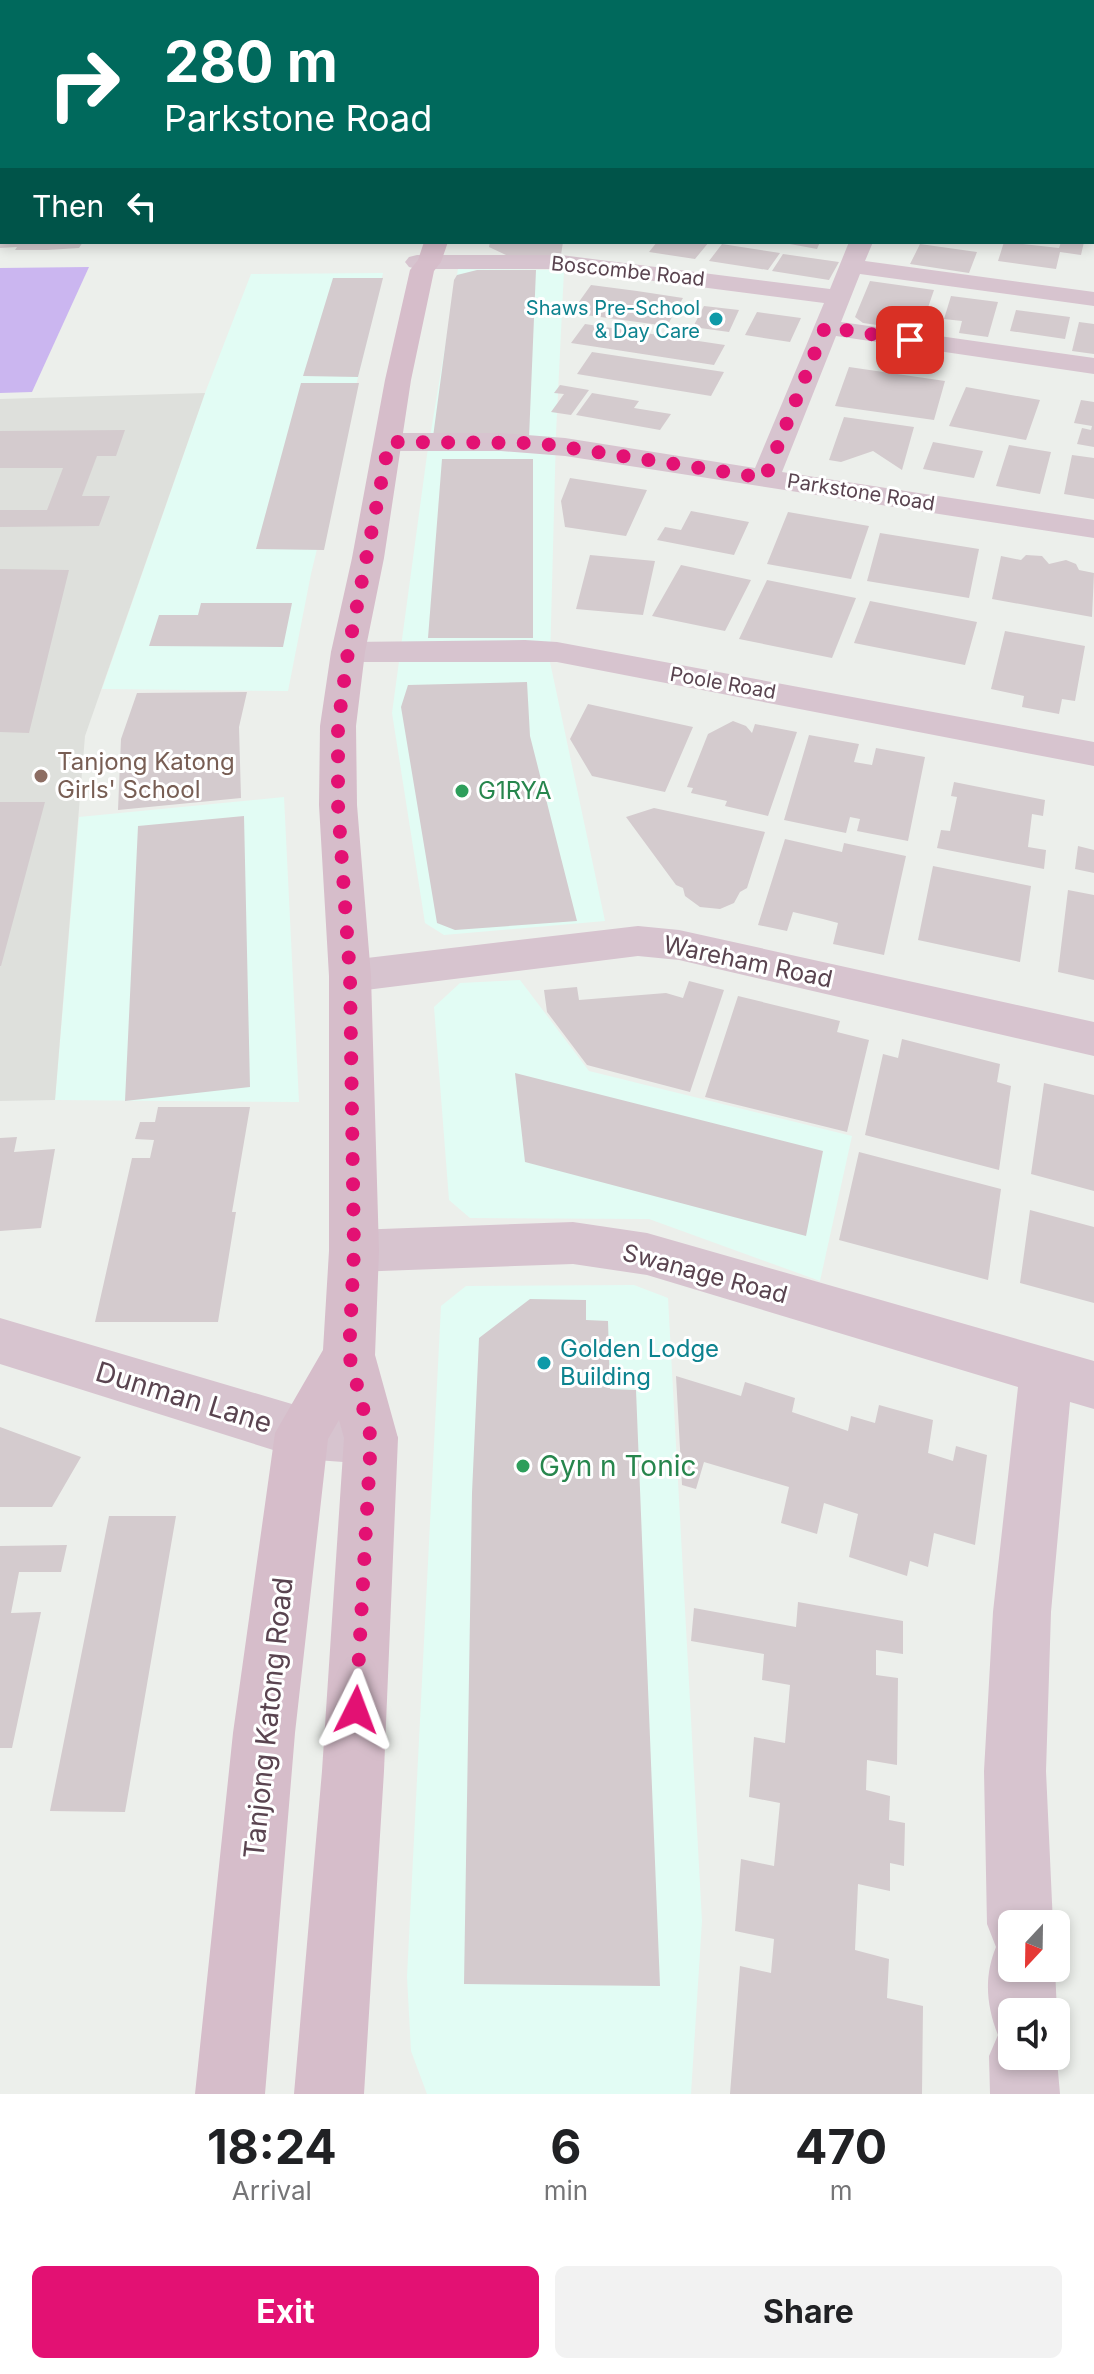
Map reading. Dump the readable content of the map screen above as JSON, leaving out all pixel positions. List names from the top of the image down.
{
  "streets": {
    "main road": ["Tanjong Katong Road"],
    "street": [
      "Boscombe Road",
      "Parkstone Road",
      "Poole Road",
      "Wareham Road",
      "Swanage Road",
      "Dunman Lane"
    ]
  },
  "crossings": [
    ["Boscombe Road", "Tanjong Katong Road"],
    ["Parkstone Road", "Tanjong Katong Road"],
    ["Poole Road", "Tanjong Katong Road"],
    ["Wareham Road", "Tanjong Katong Road"],
    ["Swanage Road", "Tanjong Katong Road"],
    ["Dunman Lane", "Tanjong Katong Road"]
  ],
  "places": [
    "Shaws Pre-School & Day Care",
    "Tanjong Katong Girls' School",
    "G1RYA",
    "Golden Lodge Building",
    "Gyn n Tonic"
  ],
  "north": "bottom",
  "page": {
    "turn": ["280 m", "Parkstone Road"],
    "then": "Then",
    "eta": [
      "18:24",
      "Arrival",
      "6",
      "min",
      "470",
      "m"
    ],
    "buttons": ["Exit", "Share"]
  }
}
